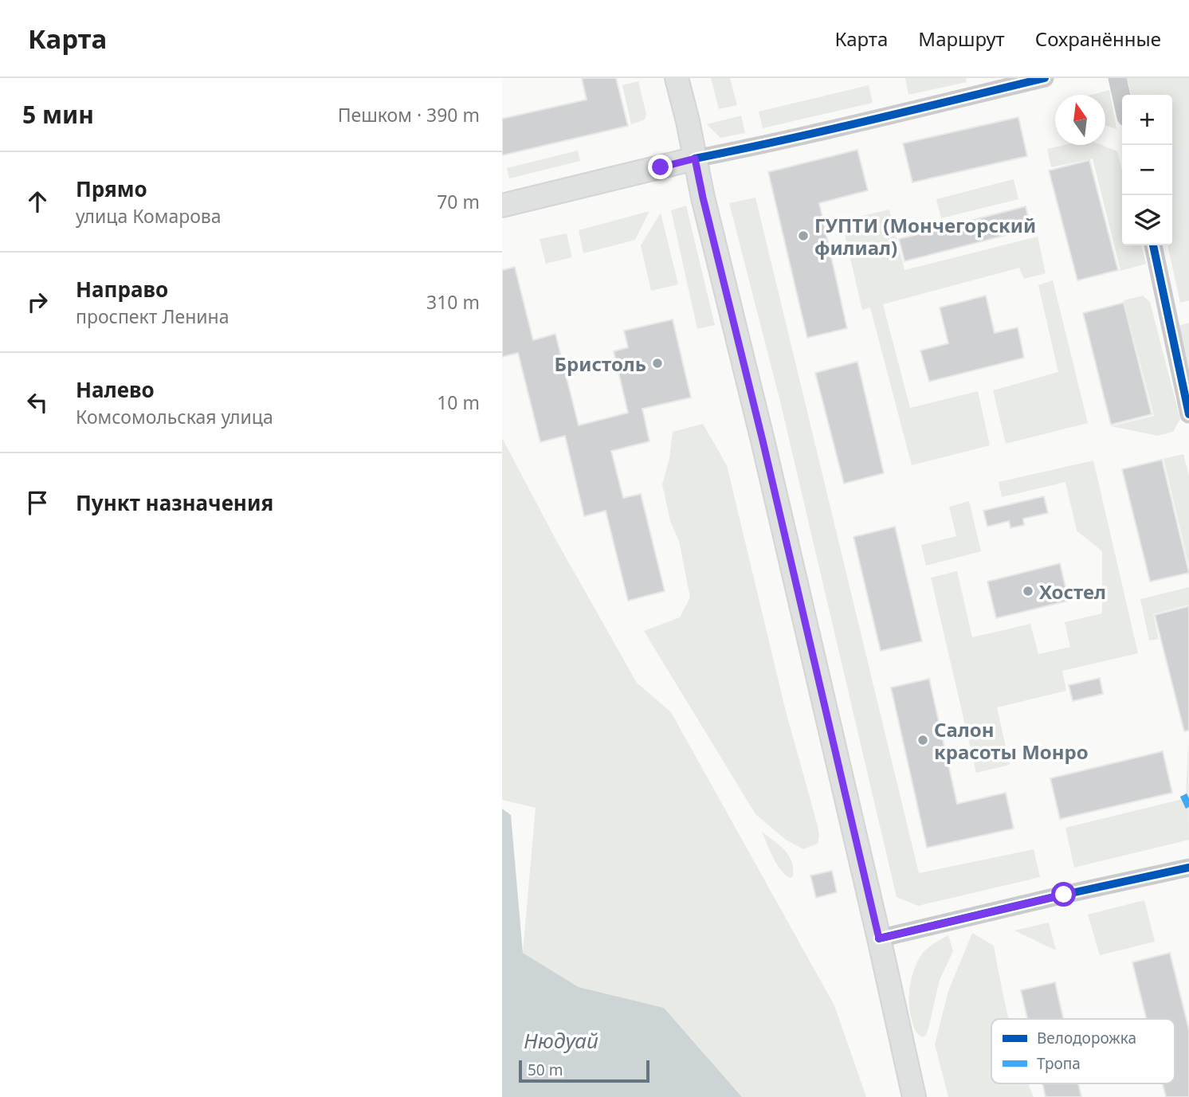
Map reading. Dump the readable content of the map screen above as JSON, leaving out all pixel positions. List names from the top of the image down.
{
  "water": ["Нюдуай"],
  "places": [
    "ГУПТИ (Мончегорский филиал)",
    "Бристоль",
    "Хостел",
    "Салон красоты Монро"
  ],
  "legend": ["Велодорожка", "Тропа"],
  "scale_bar": "50 m",
  "north": "top",
  "page": {
    "header": "Карта",
    "nav": ["Карта", "Маршрут", "Сохранённые"],
    "heading": ["5 мин", "Пешком · 390 m"],
    "map_buttons": ["+", "−"],
    "list": [
      ["Прямо", "улица Комарова", "70 m"],
      ["Направо", "проспект Ленина", "310 m"],
      ["Налево", "Комсомольская улица", "10 m"],
      "Пункт назначения"
    ],
    "scale": "50 m"
  }
}
